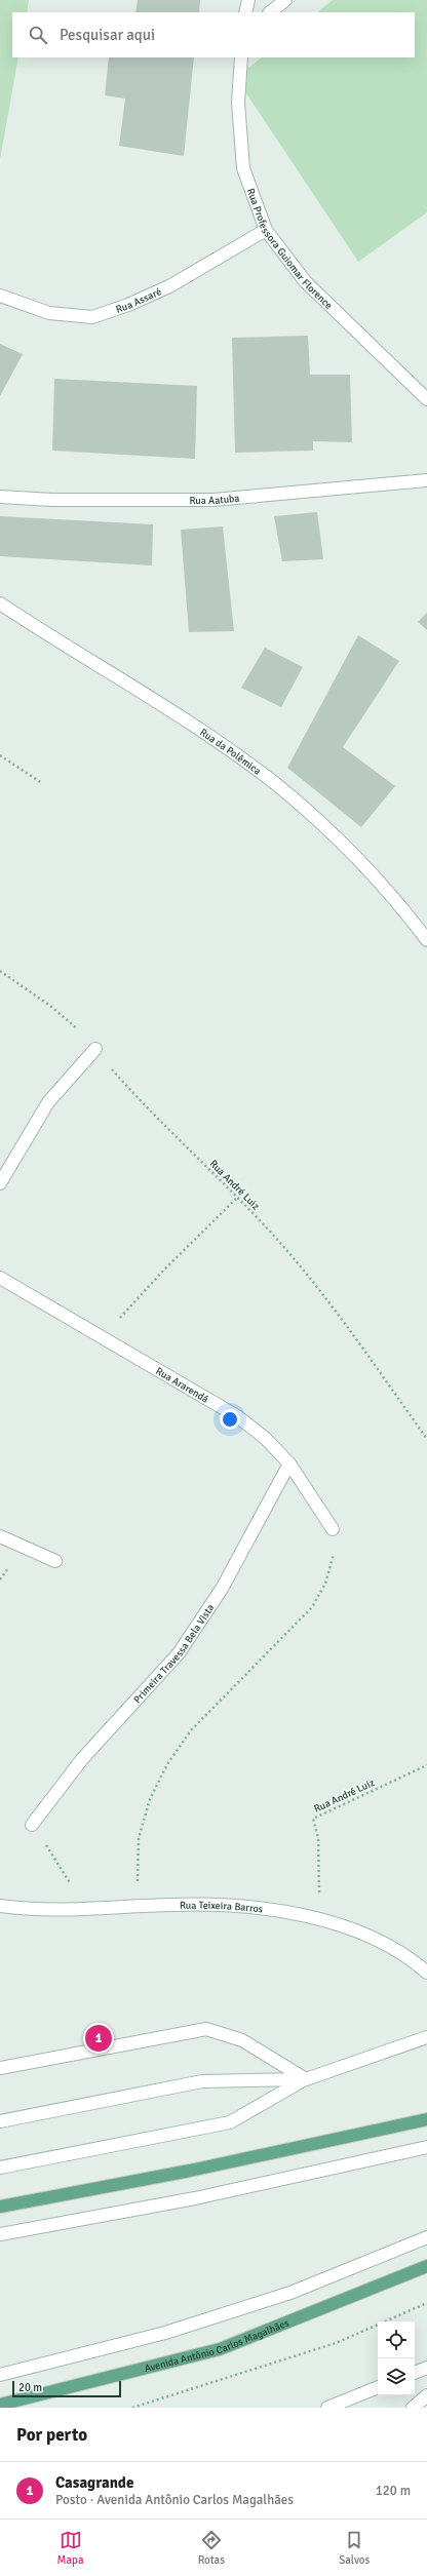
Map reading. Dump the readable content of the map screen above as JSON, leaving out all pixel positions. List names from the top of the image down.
{
  "streets": {
    "main road": ["Avenida Antônio Carlos Magalhães"],
    "street": [
      "Rua Professora Guiomar Florence",
      "Rua Assaré",
      "Rua Aatuba",
      "Rua da Polêmica",
      "Rua Ararendá",
      "Primeira Travessa Bela Vista",
      "Rua Teixeira Barros"
    ],
    "path": ["Rua André Luiz"]
  },
  "crossings": [
    ["Rua Professora Guiomar Florence", "Rua Assaré"],
    ["Rua André Luiz", "Rua Teixeira Barros"],
    ["Rua Ararendá", "Primeira Travessa Bela Vista"]
  ],
  "scale_bar": "20 m",
  "page": {
    "search": "Pesquisar aqui",
    "pins": "1",
    "scale": "20 m",
    "heading": "Por perto",
    "list": [
      {
        "mark": "1",
        "name": "Casagrande",
        "note": "Posto · Avenida Antônio Carlos Magalhães",
        "value": "120 m"
      }
    ],
    "nav": ["Mapa", "Rotas", "Salvos"]
  }
}
